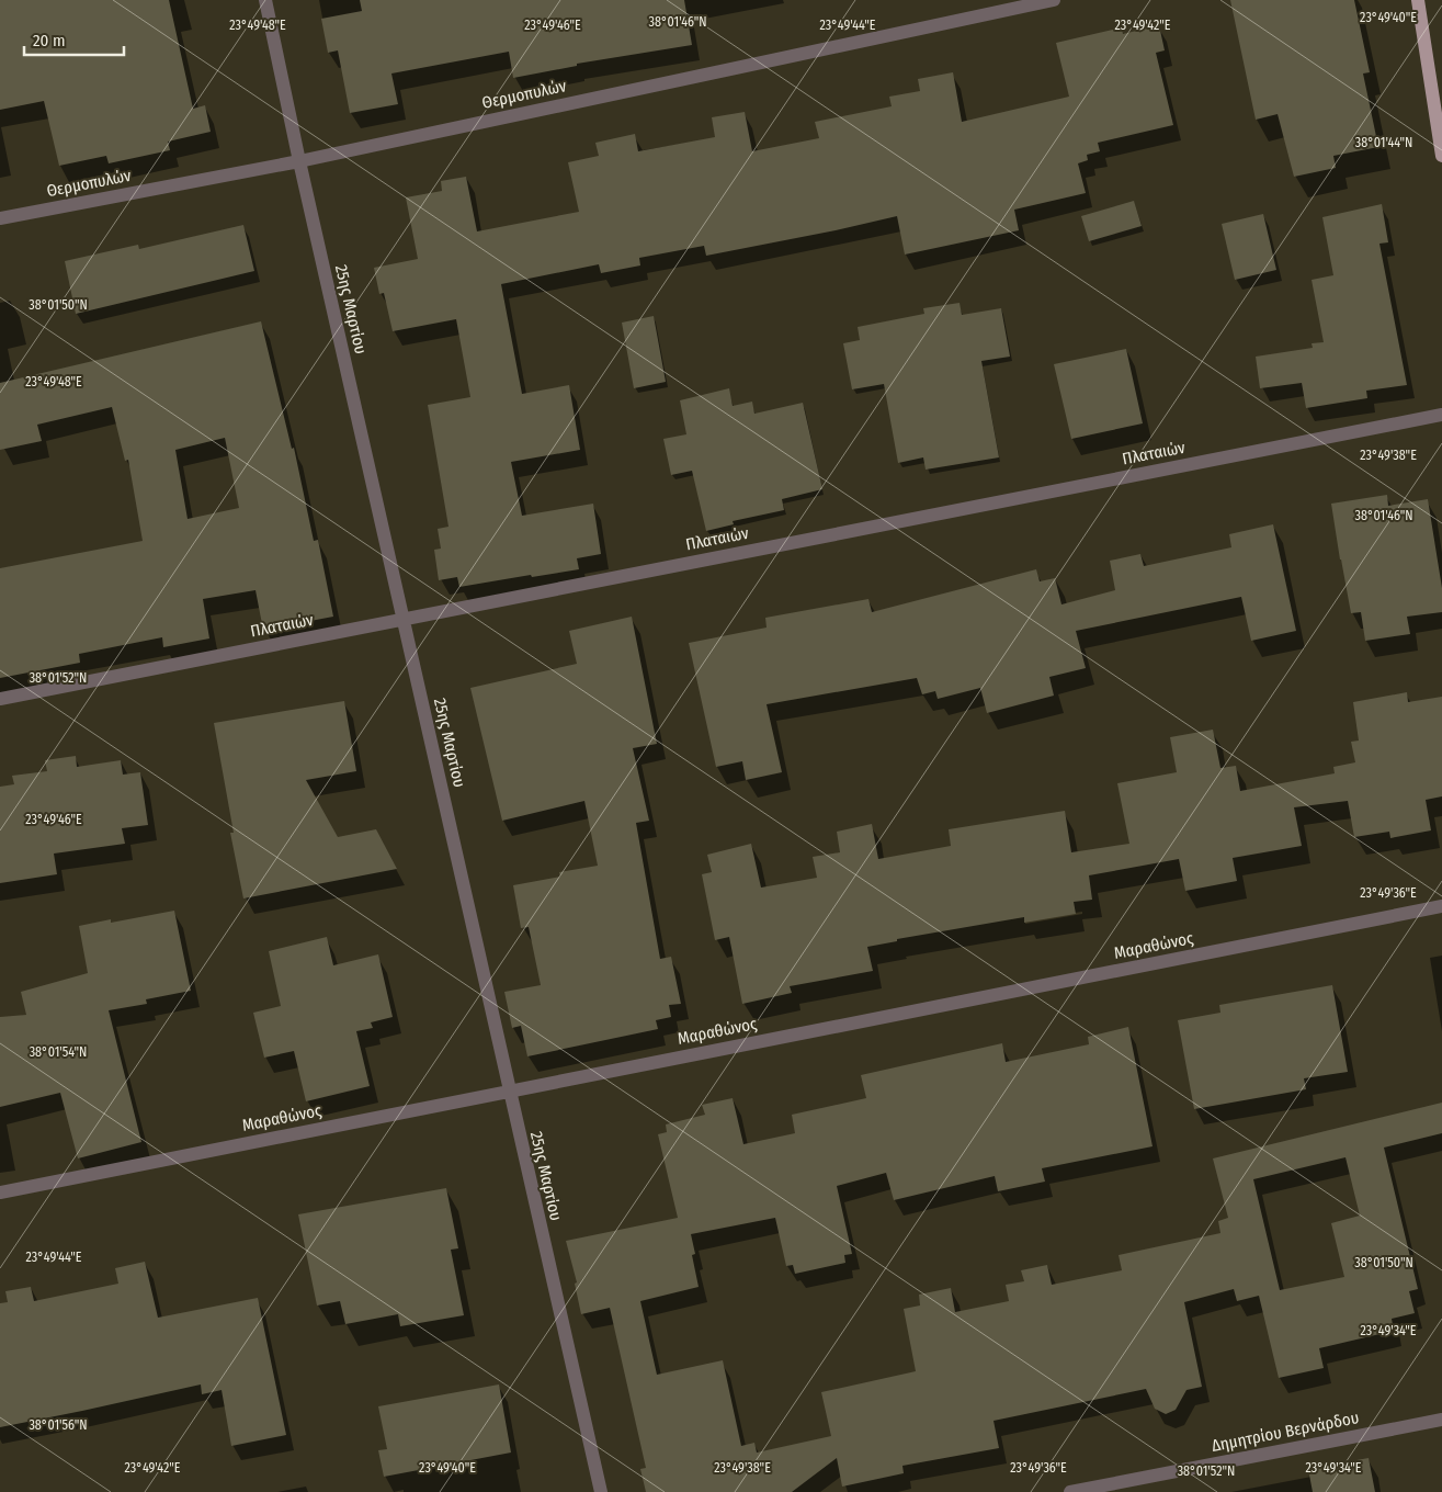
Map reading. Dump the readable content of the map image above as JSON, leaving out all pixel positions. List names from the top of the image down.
{
  "streets": {
    "street": [
      "Θερμοπυλών",
      "25ης Μαρτίου",
      "Πλαταιών",
      "Μαραθώνος",
      "Δημητρίου Βερνάρδου"
    ]
  },
  "crossings": [
    ["Θερμοπυλών", "25ης Μαρτίου"],
    ["25ης Μαρτίου", "Πλαταιών"],
    ["25ης Μαρτίου", "Μαραθώνος"]
  ],
  "scale_bar": "20 m",
  "coordinates": [
    "23°49'40\"E",
    "38°01'46\"N",
    "23°49'48\"E",
    "23°49'46\"E",
    "23°49'44\"E",
    "23°49'42\"E",
    "38°01'44\"N",
    "38°01'50\"N",
    "23°49'38\"E",
    "38°01'52\"N",
    "23°49'36\"E",
    "38°01'54\"N",
    "23°49'34\"E",
    "38°01'56\"N"
  ]
}
